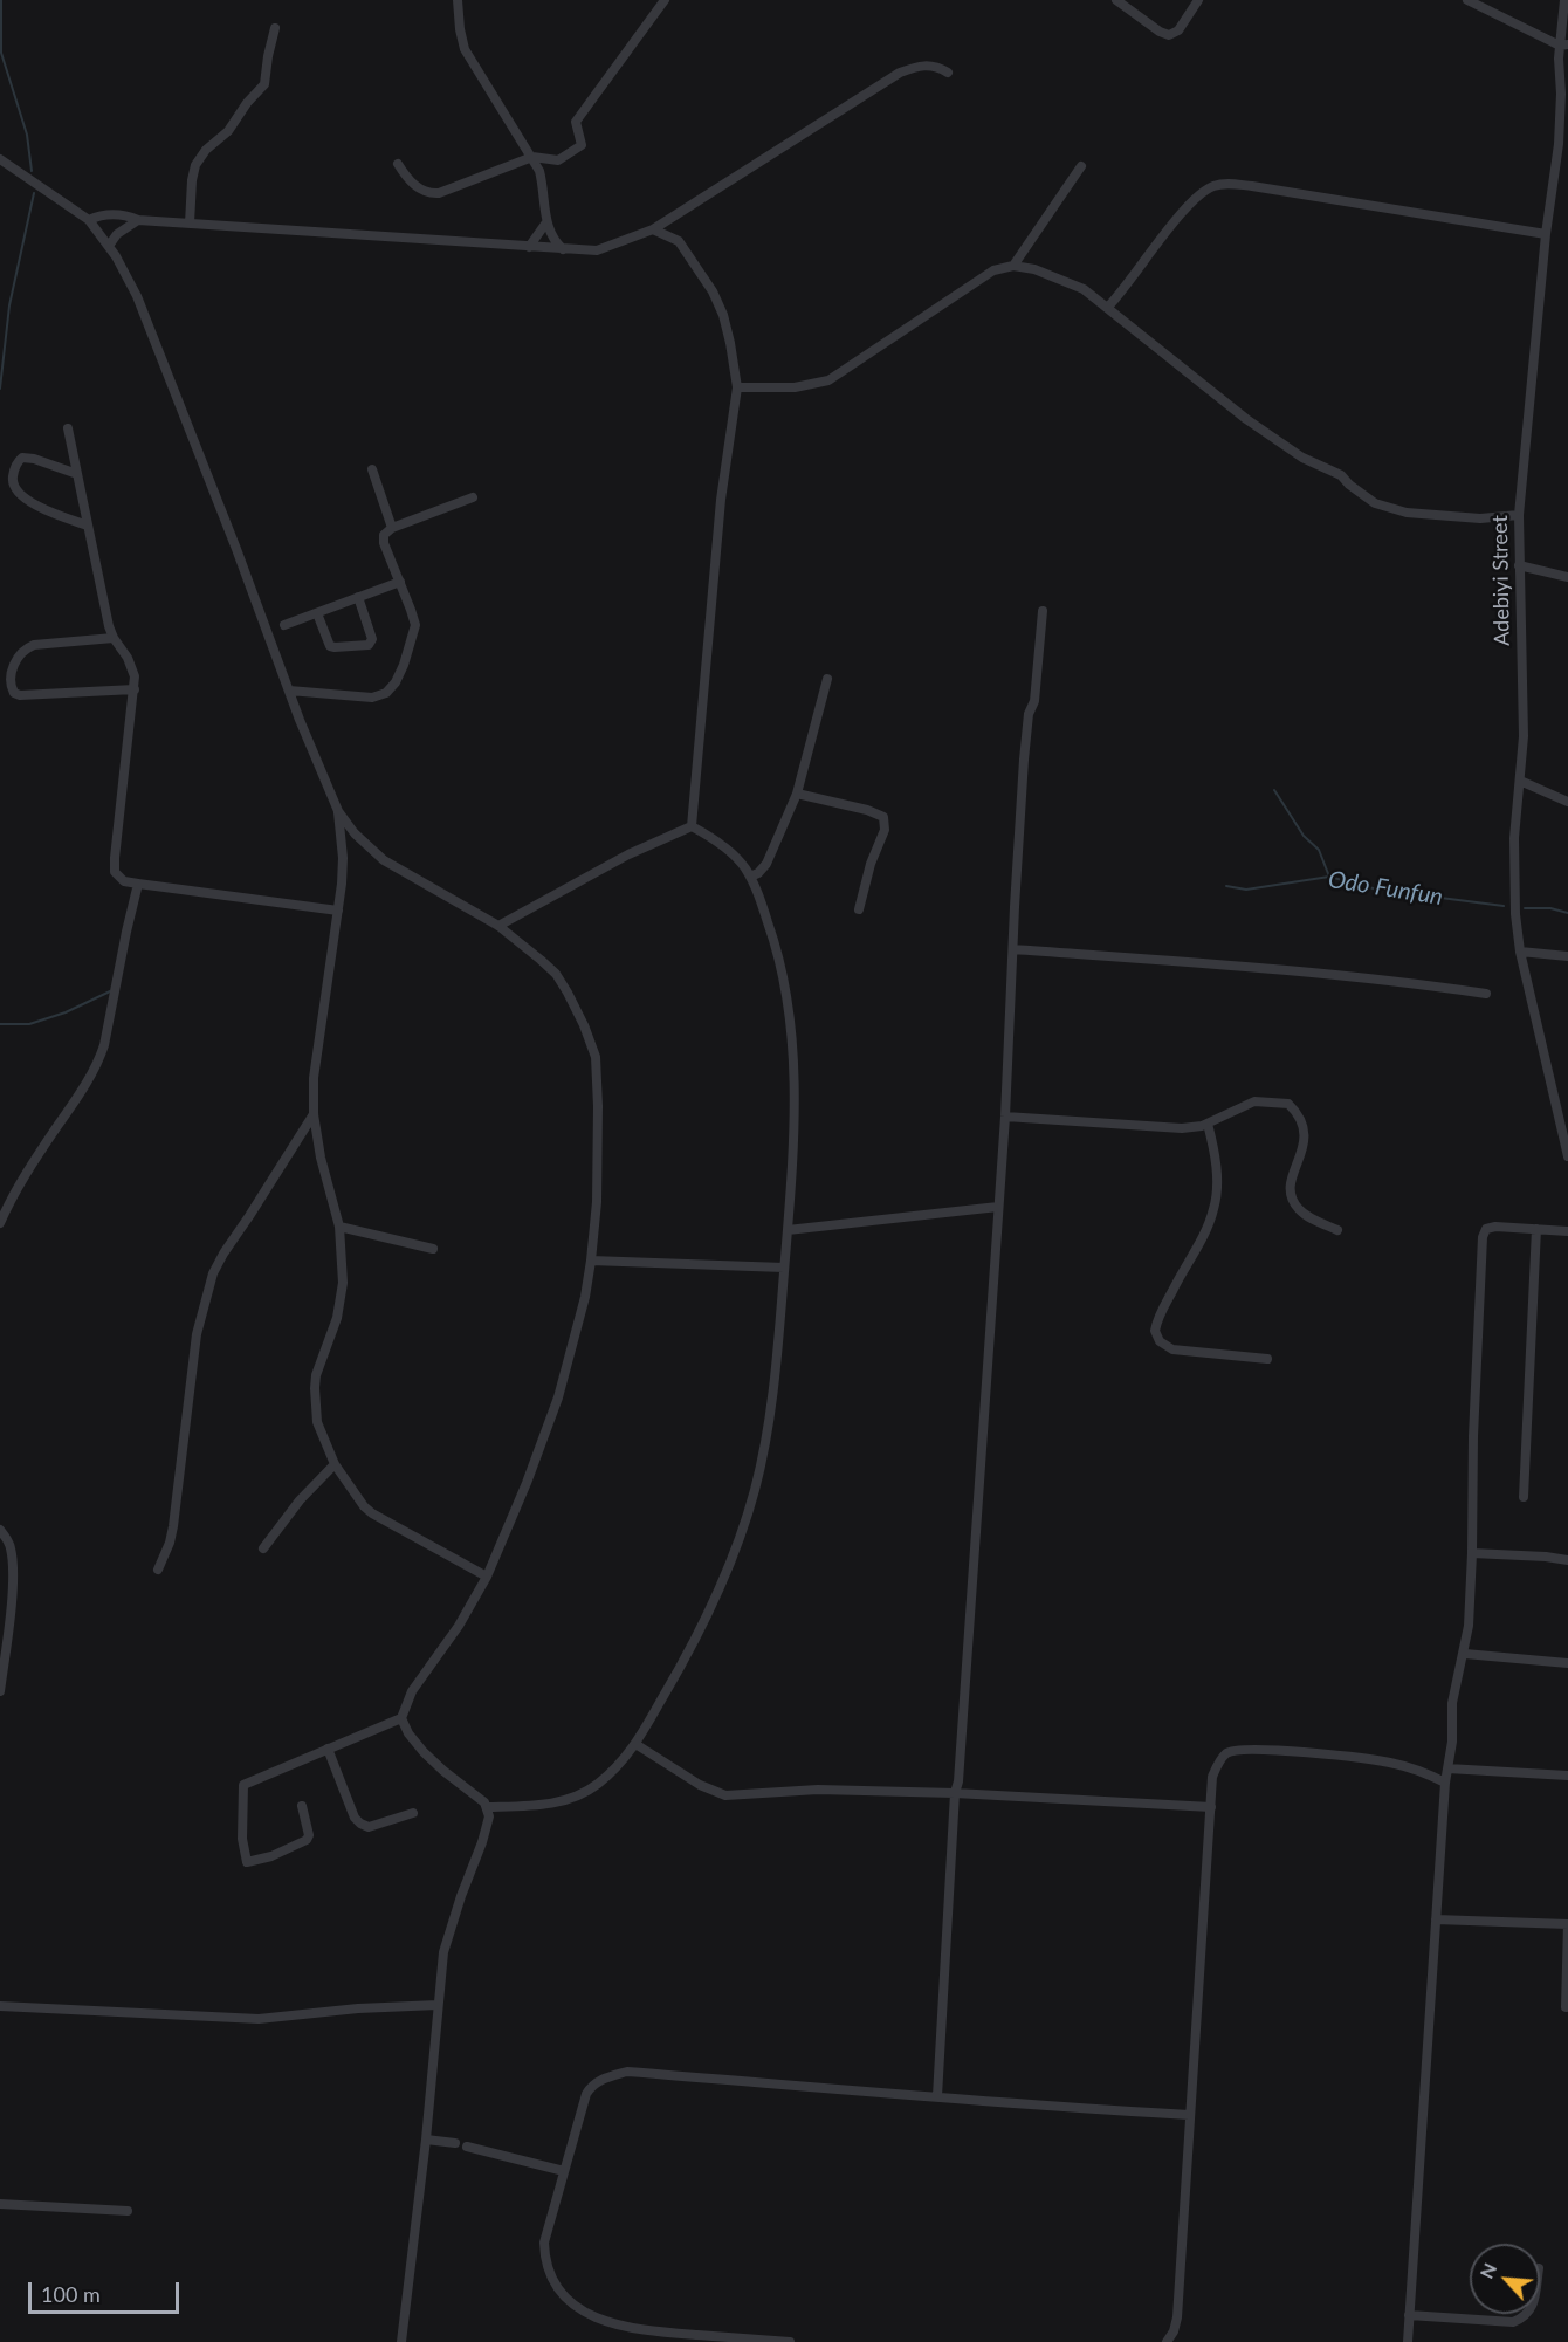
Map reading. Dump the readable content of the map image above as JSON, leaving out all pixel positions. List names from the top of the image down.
{
  "streets": {
    "street": ["Adebiyi Street"]
  },
  "water": ["Odo Funfun"],
  "scale_bar": "100 m",
  "north": "top left"
}
